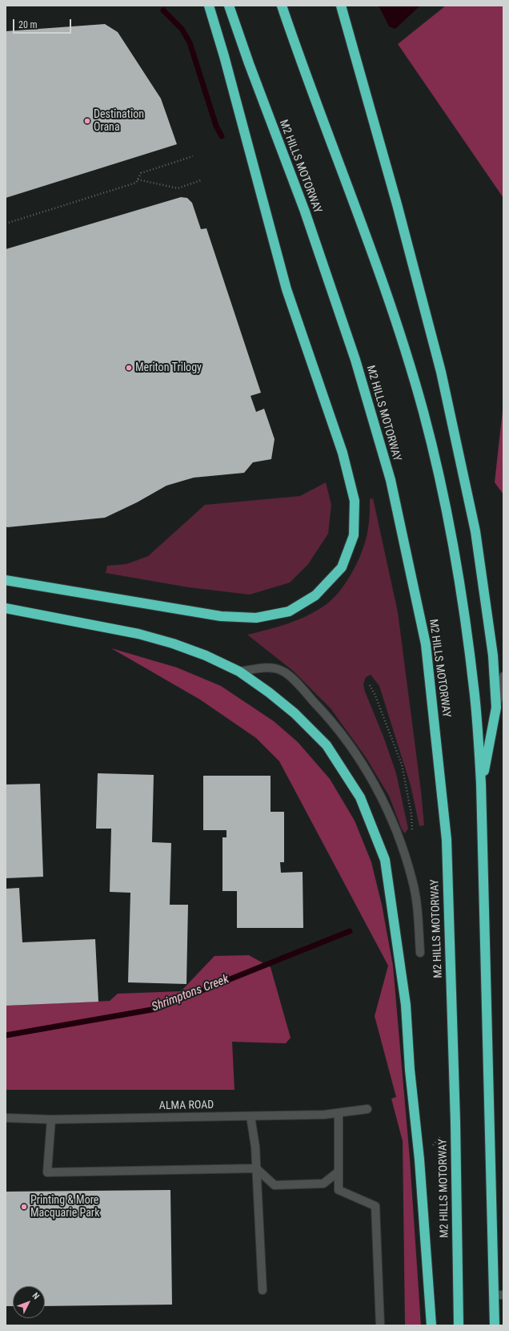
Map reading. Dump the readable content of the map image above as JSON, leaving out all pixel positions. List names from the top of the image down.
{
  "streets": {
    "highway": ["M2 HILLS MOTORWAY"],
    "street": ["ALMA ROAD"]
  },
  "water": ["Shrimptons Creek"],
  "places": ["Destination Orana", "Meriton Trilogy", "Printing & More Macquarie Park"],
  "scale_bar": "20 m",
  "north": "top right"
}
